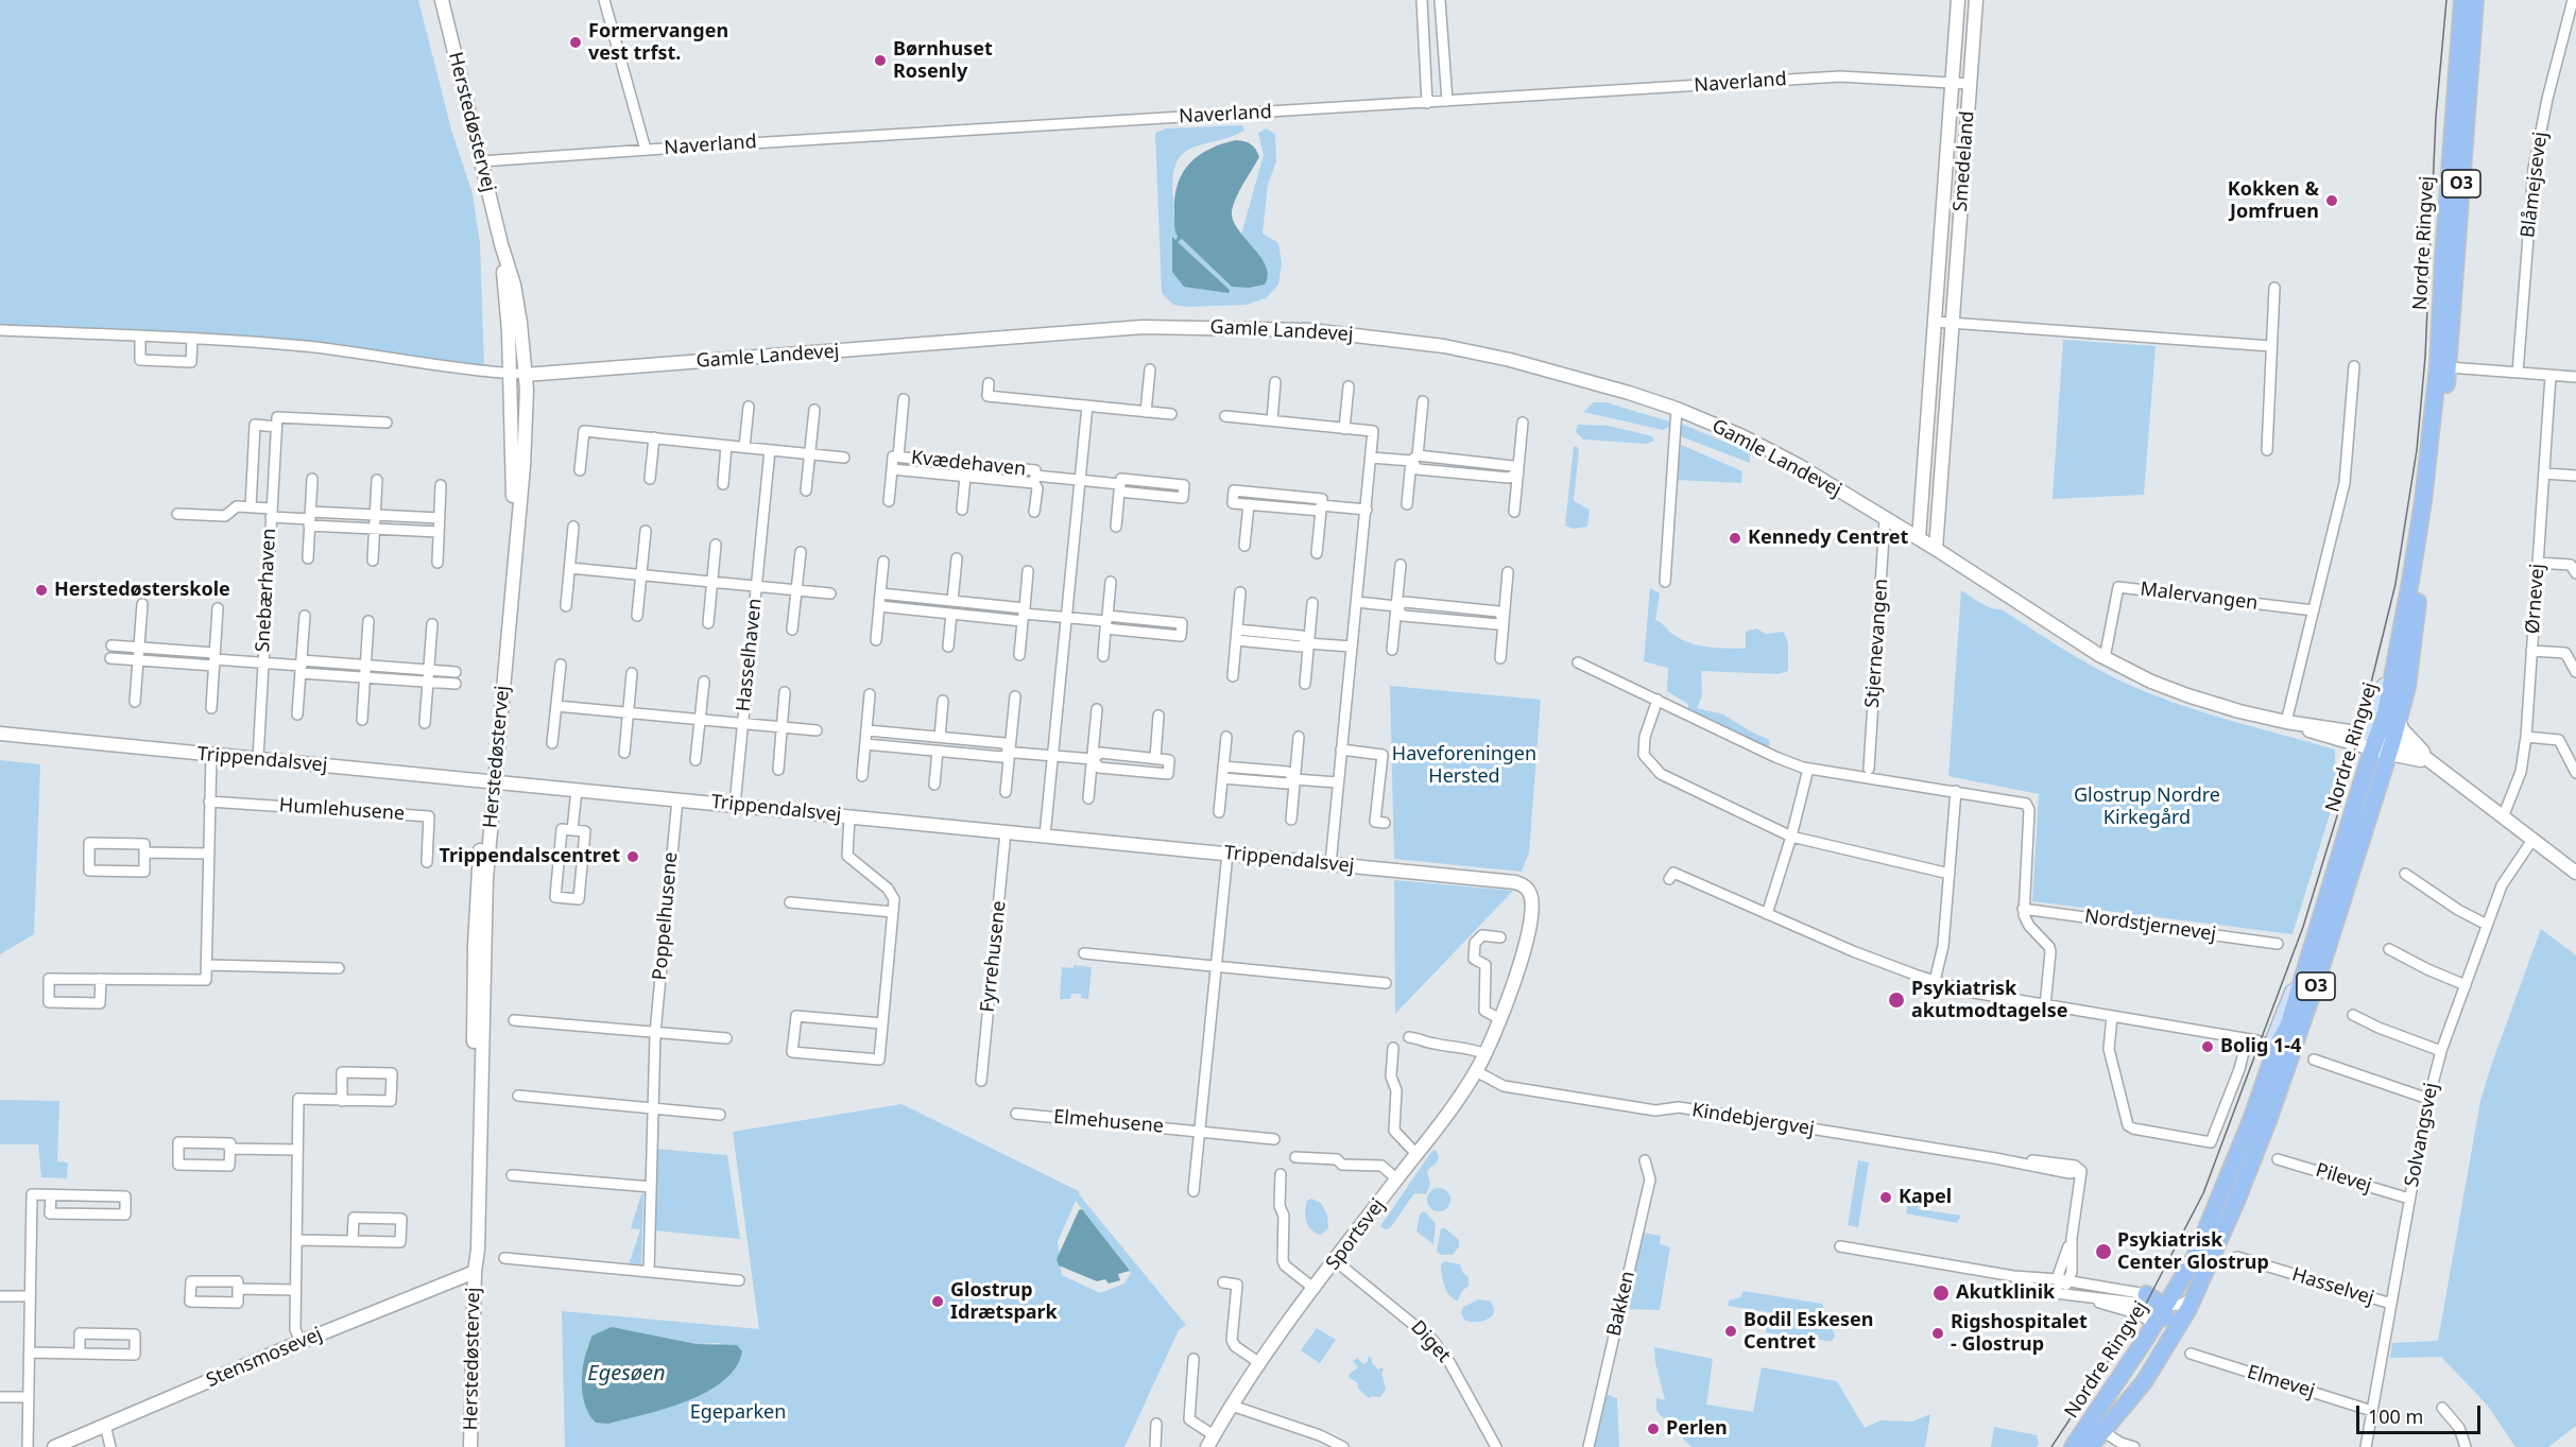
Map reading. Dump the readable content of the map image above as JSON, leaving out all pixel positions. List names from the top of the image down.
{
  "streets": {
    "main road": ["O3", "Nordre Ringvej"],
    "street": [
      "Naverland",
      "Herstedøstervej",
      "Smedeland",
      "Blåmejsevej",
      "Gamle Landevej",
      "Kvædehaven",
      "Snebærhaven",
      "Malervangen",
      "Ørnevej",
      "Stjernevangen",
      "Hasselhaven",
      "Trippendalsvej",
      "Humlehusene",
      "Poppelhusene",
      "Nordstjernevej",
      "Fyrrehusene",
      "Kindebjergvej",
      "Elmehusene",
      "Solvangsvej",
      "Pilevej",
      "Sportsvej",
      "Hasselvej",
      "Bakken",
      "Diget",
      "Stensmosevej",
      "Elmevej"
    ]
  },
  "crossings": [
    ["Naverland", "Herstedøstervej"],
    ["Naverland", "Smedeland"],
    ["Herstedøstervej", "Gamle Landevej"],
    ["Herstedøstervej", "Trippendalsvej"],
    ["Herstedøstervej", "Stensmosevej"],
    ["Smedeland", "Gamle Landevej"],
    ["Nordre Ringvej", "Gamle Landevej"],
    ["Gamle Landevej", "Malervangen"],
    ["Gamle Landevej", "Stjernevangen"],
    ["Snebærhaven", "Trippendalsvej"],
    ["Hasselhaven", "Trippendalsvej"],
    ["Trippendalsvej", "Poppelhusene"],
    ["Trippendalsvej", "Fyrrehusene"],
    ["Trippendalsvej", "Sportsvej"],
    ["Kindebjergvej", "Sportsvej"],
    ["Solvangsvej", "Pilevej"],
    ["Solvangsvej", "Hasselvej"],
    ["Solvangsvej", "Elmevej"],
    ["Sportsvej", "Diget"]
  ],
  "water": ["Egesøen"],
  "parks": ["Haveforeningen Hersted", "Glostrup Nordre Kirkegård", "Egeparken"],
  "places": [
    "Formervangen vest trfst.",
    "Børnhuset Rosenly",
    "Kokken & Jomfruen",
    "Kennedy Centret",
    "Herstedøsterskole",
    "Trippendalscentret",
    "Psykiatrisk akutmodtagelse",
    "Bolig 1-4",
    "Kapel",
    "Psykiatrisk Center Glostrup",
    "Akutklinik",
    "Glostrup Idrætspark",
    "Bodil Eskesen Centret",
    "Rigshospitalet - Glostrup",
    "Perlen"
  ],
  "scale_bar": "100 m"
}
